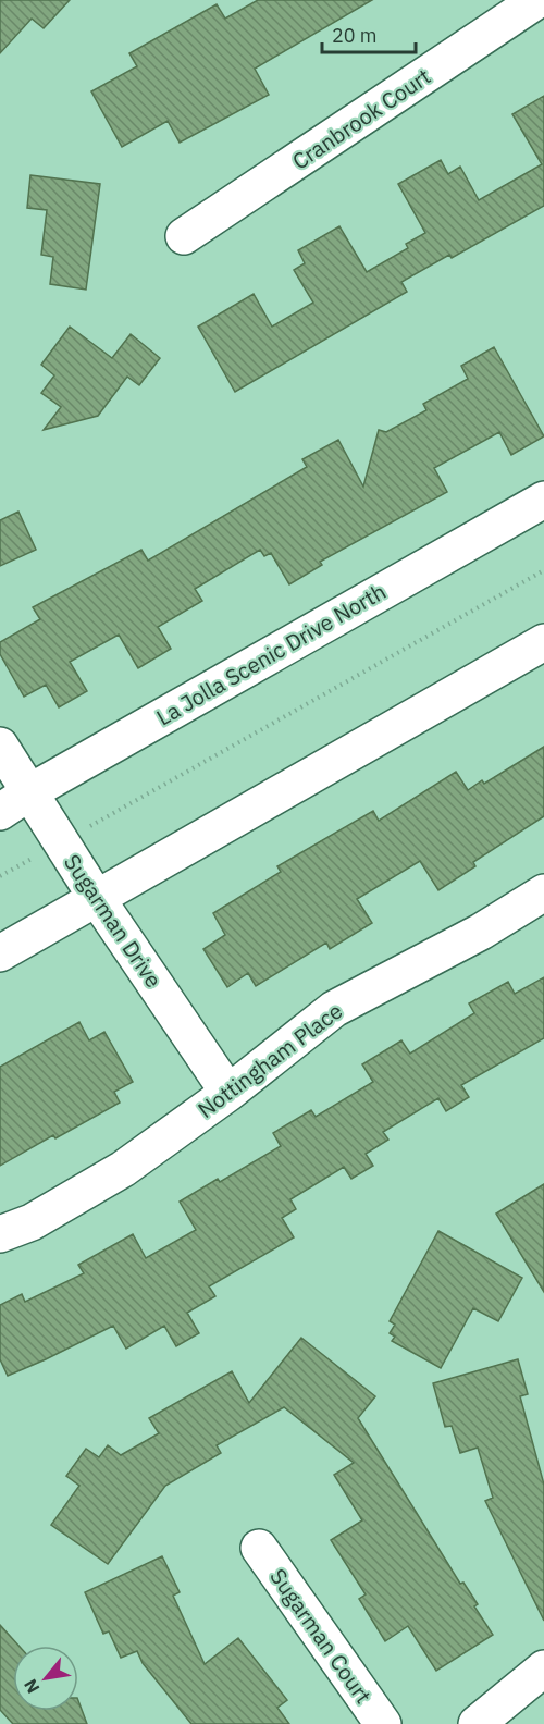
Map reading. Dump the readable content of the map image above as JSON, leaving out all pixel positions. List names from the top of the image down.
{
  "streets": {
    "street": [
      "Cranbrook Court",
      "La Jolla Scenic Drive North",
      "Sugarman Drive",
      "Nottingham Place",
      "Sugarman Court"
    ]
  },
  "crossings": [
    ["La Jolla Scenic Drive North", "Sugarman Drive"],
    ["Sugarman Drive", "Nottingham Place"]
  ],
  "scale_bar": "20 m",
  "north": "bottom left"
}
